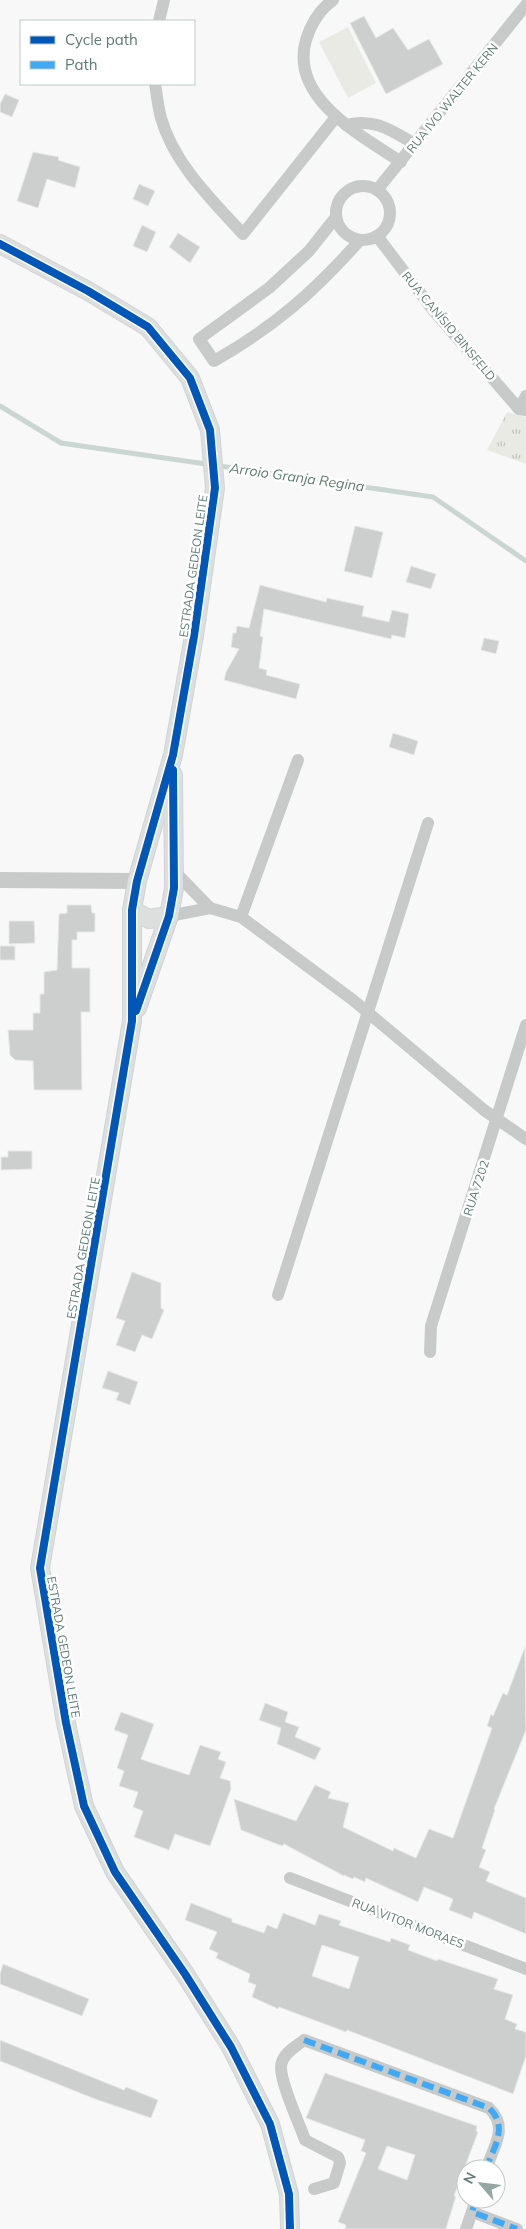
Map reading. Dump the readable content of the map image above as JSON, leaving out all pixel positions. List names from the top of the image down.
{
  "streets": {
    "main road": ["ESTRADA GEDEON LEITE"],
    "street": [
      "RUA IVO WALTER KERN",
      "RUA CANÍSIO BINSFELD",
      "RUA 7202",
      "RUA VITOR MORAES"
    ]
  },
  "crossings": [
    ["RUA IVO WALTER KERN", "RUA CANÍSIO BINSFELD"]
  ],
  "water": ["Arroio Granja Regina"],
  "legend": ["Cycle path", "Path"],
  "north": "top left"
}
